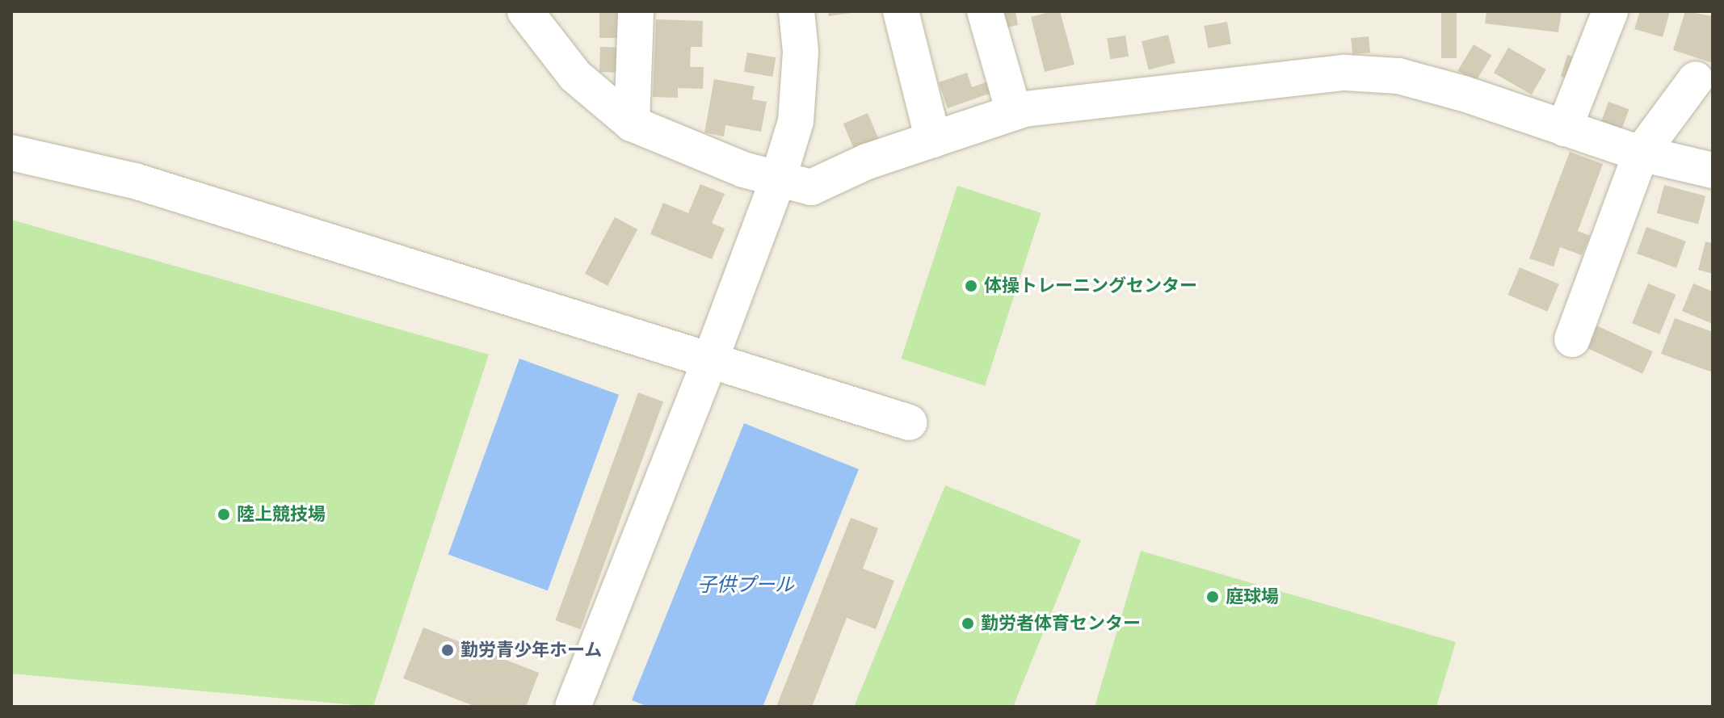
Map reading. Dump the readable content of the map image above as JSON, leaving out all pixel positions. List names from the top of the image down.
{
  "water": ["子供プール"],
  "places": [
    "体操トレーニングセンター",
    "陸上競技場",
    "庭球場",
    "勤労者体育センター",
    "勤労青少年ホーム"
  ]
}
